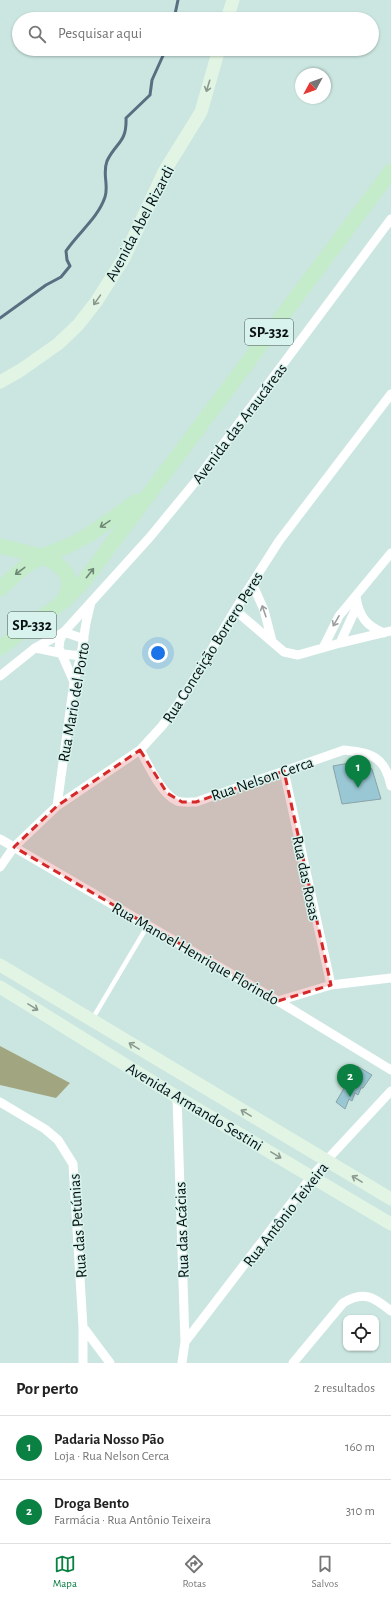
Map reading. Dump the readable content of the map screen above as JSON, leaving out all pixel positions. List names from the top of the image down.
{
  "streets": {
    "main road": ["SP-332"],
    "street": [
      "Avenida Abel Rizardi",
      "Avenida das Araucáreas",
      "Rua Conceição Borrero Peres",
      "Rua Mario del Porto",
      "Rua Nelson Cerca",
      "Rua das Rosas",
      "Rua Manoel Henrique Florindo",
      "Avenida Armando Sestini",
      "Rua Antônio Teixeira",
      "Rua das Petúnias",
      "Rua das Acácias"
    ]
  },
  "crossings": [
    ["Avenida das Araucáreas", "Rua Mario del Porto"],
    ["Rua Conceição Borrero Peres", "Rua Mario del Porto"],
    ["Rua Conceição Borrero Peres", "Rua Nelson Cerca"],
    ["Rua Conceição Borrero Peres", "Rua Manoel Henrique Florindo"],
    ["Rua Nelson Cerca", "Rua das Rosas"],
    ["Avenida Armando Sestini", "Rua Antônio Teixeira"],
    ["Avenida Armando Sestini", "Rua das Acácias"],
    ["Rua Antônio Teixeira", "Rua das Acácias"]
  ],
  "one_way": ["Avenida Abel Rizardi"],
  "north": "bottom left",
  "page": {
    "search": "Pesquisar aqui",
    "pins": ["1", "2"],
    "heading": ["Por perto", "2 resultados"],
    "list": [
      {
        "mark": "1",
        "name": "Padaria Nosso Pão",
        "note": "Loja · Rua Nelson Cerca",
        "value": "160 m"
      },
      {
        "mark": "2",
        "name": "Droga Bento",
        "note": "Farmácia · Rua Antônio Teixeira",
        "value": "310 m"
      }
    ],
    "nav": ["Mapa", "Rotas", "Salvos"]
  }
}
